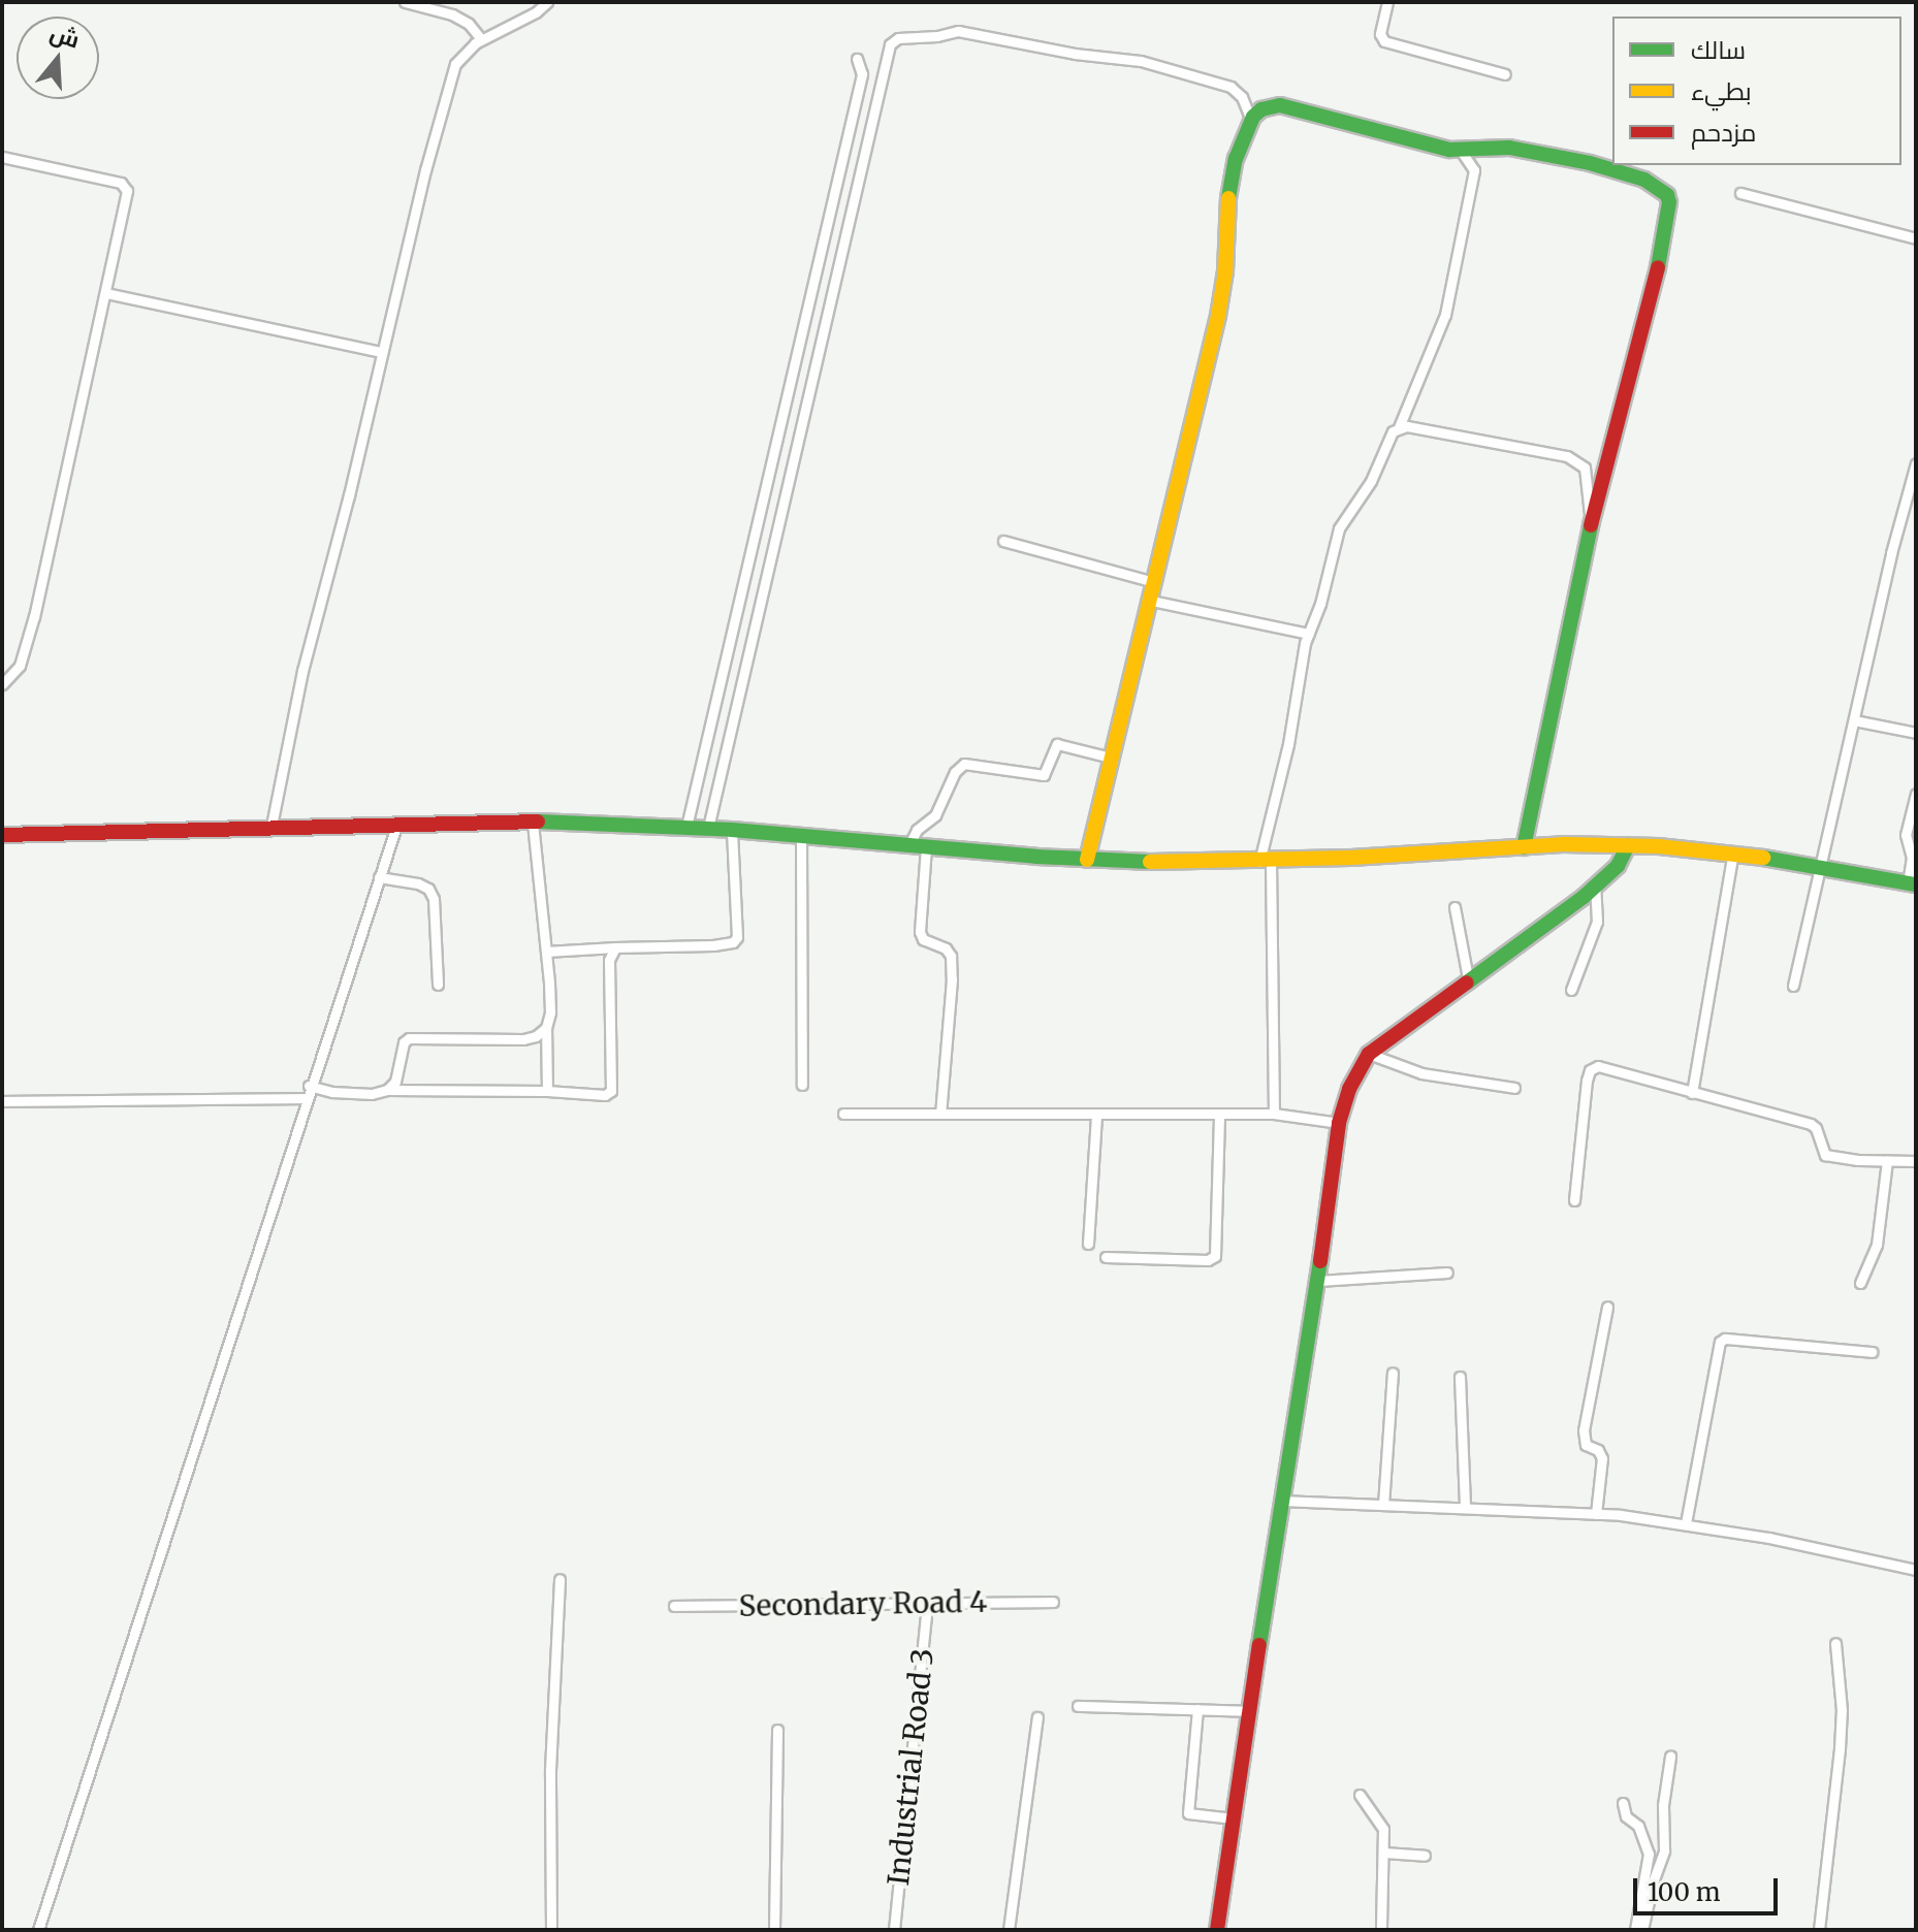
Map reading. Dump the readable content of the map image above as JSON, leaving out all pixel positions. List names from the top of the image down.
{
  "streets": {
    "street": ["Secondary Road 4", "Industrial Road 3"]
  },
  "crossings": [
    ["Secondary Road 4", "Industrial Road 3"]
  ],
  "legend": ["سالك", "بطيء", "مزدحم"],
  "scale_bar": "100 m",
  "north": "top"
}
